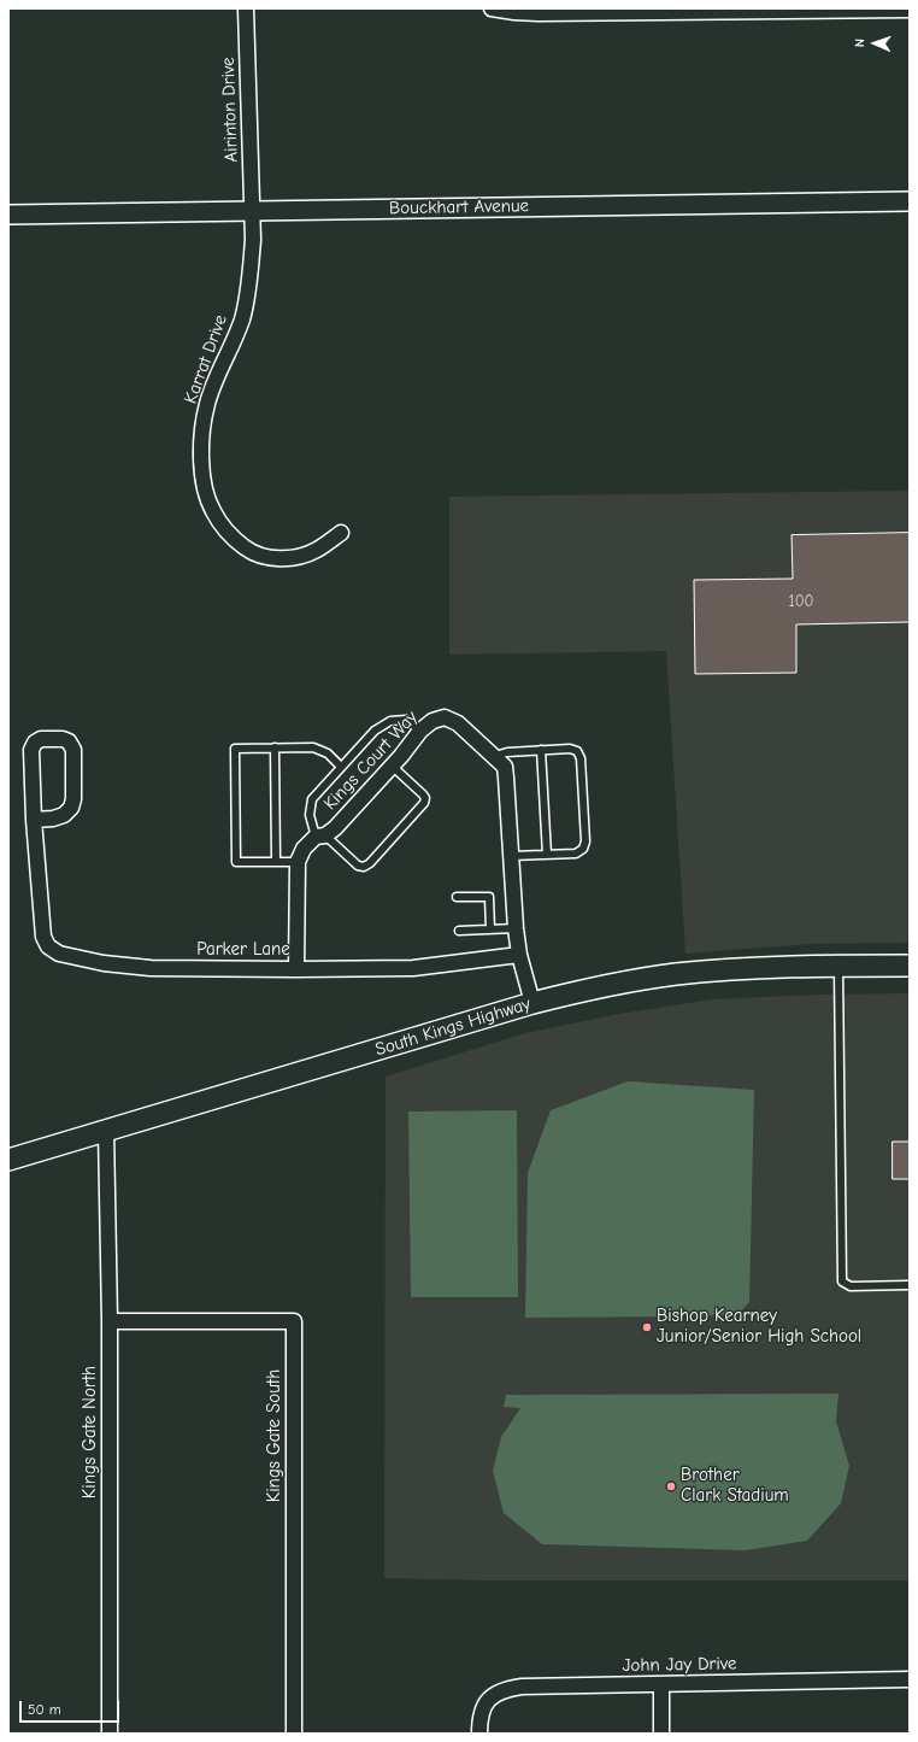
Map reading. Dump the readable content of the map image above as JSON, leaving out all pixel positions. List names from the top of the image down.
{
  "streets": {
    "main road": ["South Kings Highway"],
    "street": [
      "Airinton Drive",
      "Bouckhart Avenue",
      "Karrat Drive",
      "Kings Court Way",
      "Parker Lane",
      "Kings Gate North",
      "Kings Gate South",
      "John Jay Drive"
    ]
  },
  "crossings": [
    ["Airinton Drive", "Bouckhart Avenue"],
    ["Airinton Drive", "Karrat Drive"],
    ["Bouckhart Avenue", "Karrat Drive"],
    ["Kings Court Way", "Parker Lane"],
    ["South Kings Highway", "Kings Gate North"],
    ["Kings Gate North", "Kings Gate South"]
  ],
  "places": ["Bishop Kearney Junior/Senior High School", "Brother Clark Stadium"],
  "house_numbers": ["100"],
  "scale_bar": "50 m",
  "north": "left"
}
